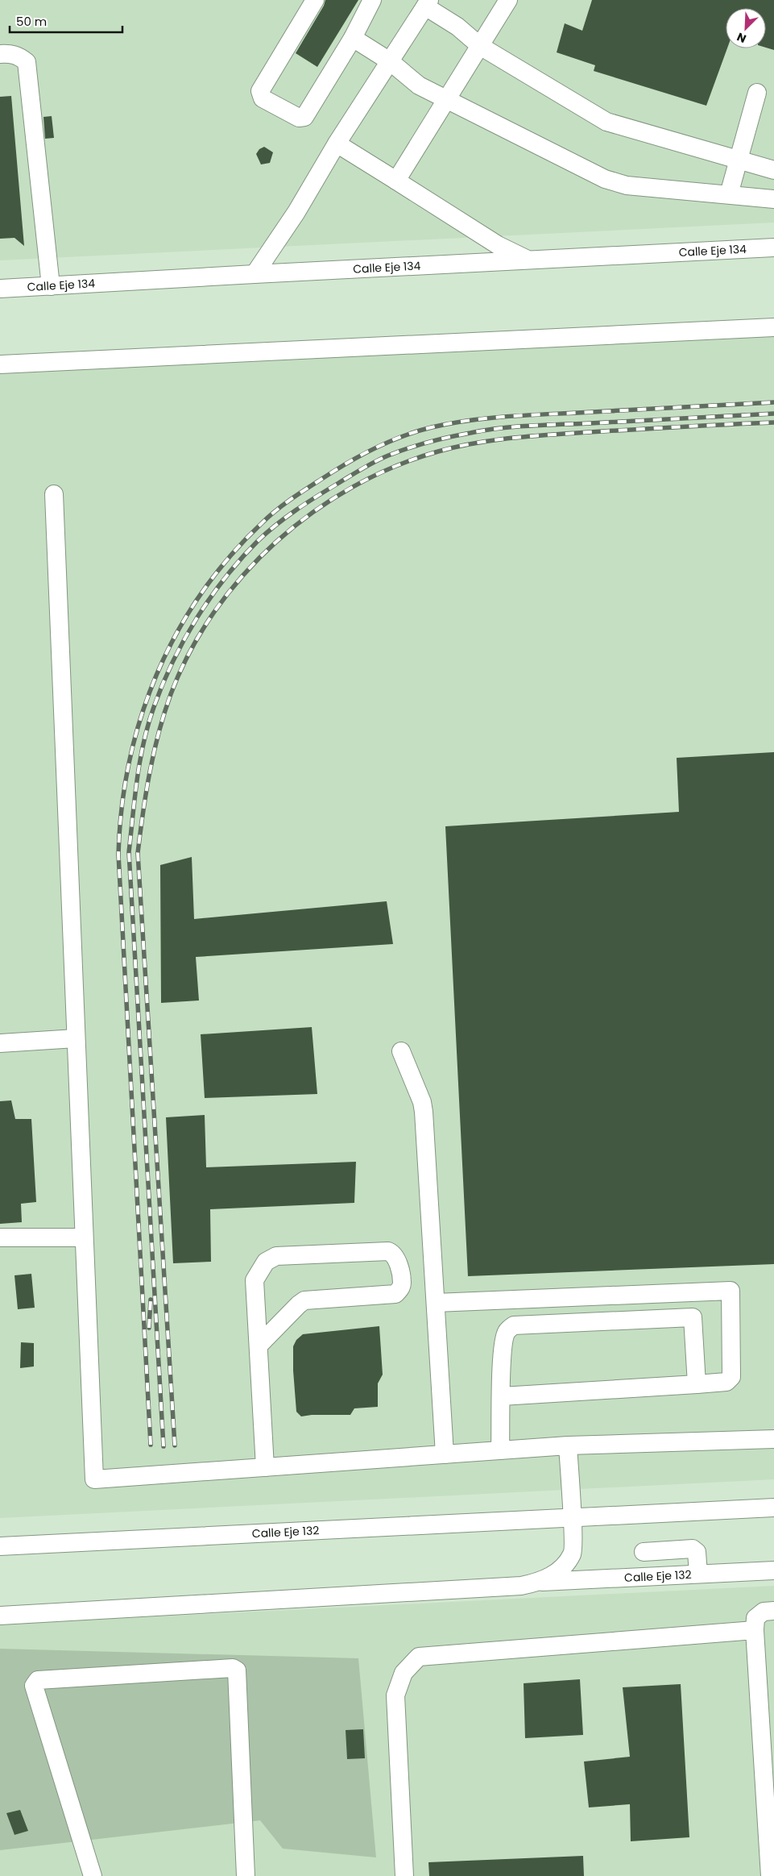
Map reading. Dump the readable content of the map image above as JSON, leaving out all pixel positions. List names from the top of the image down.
{
  "streets": {
    "street": ["Calle Eje 134", "Calle Eje 132"]
  },
  "scale_bar": "50 m",
  "north": "bottom left"
}
